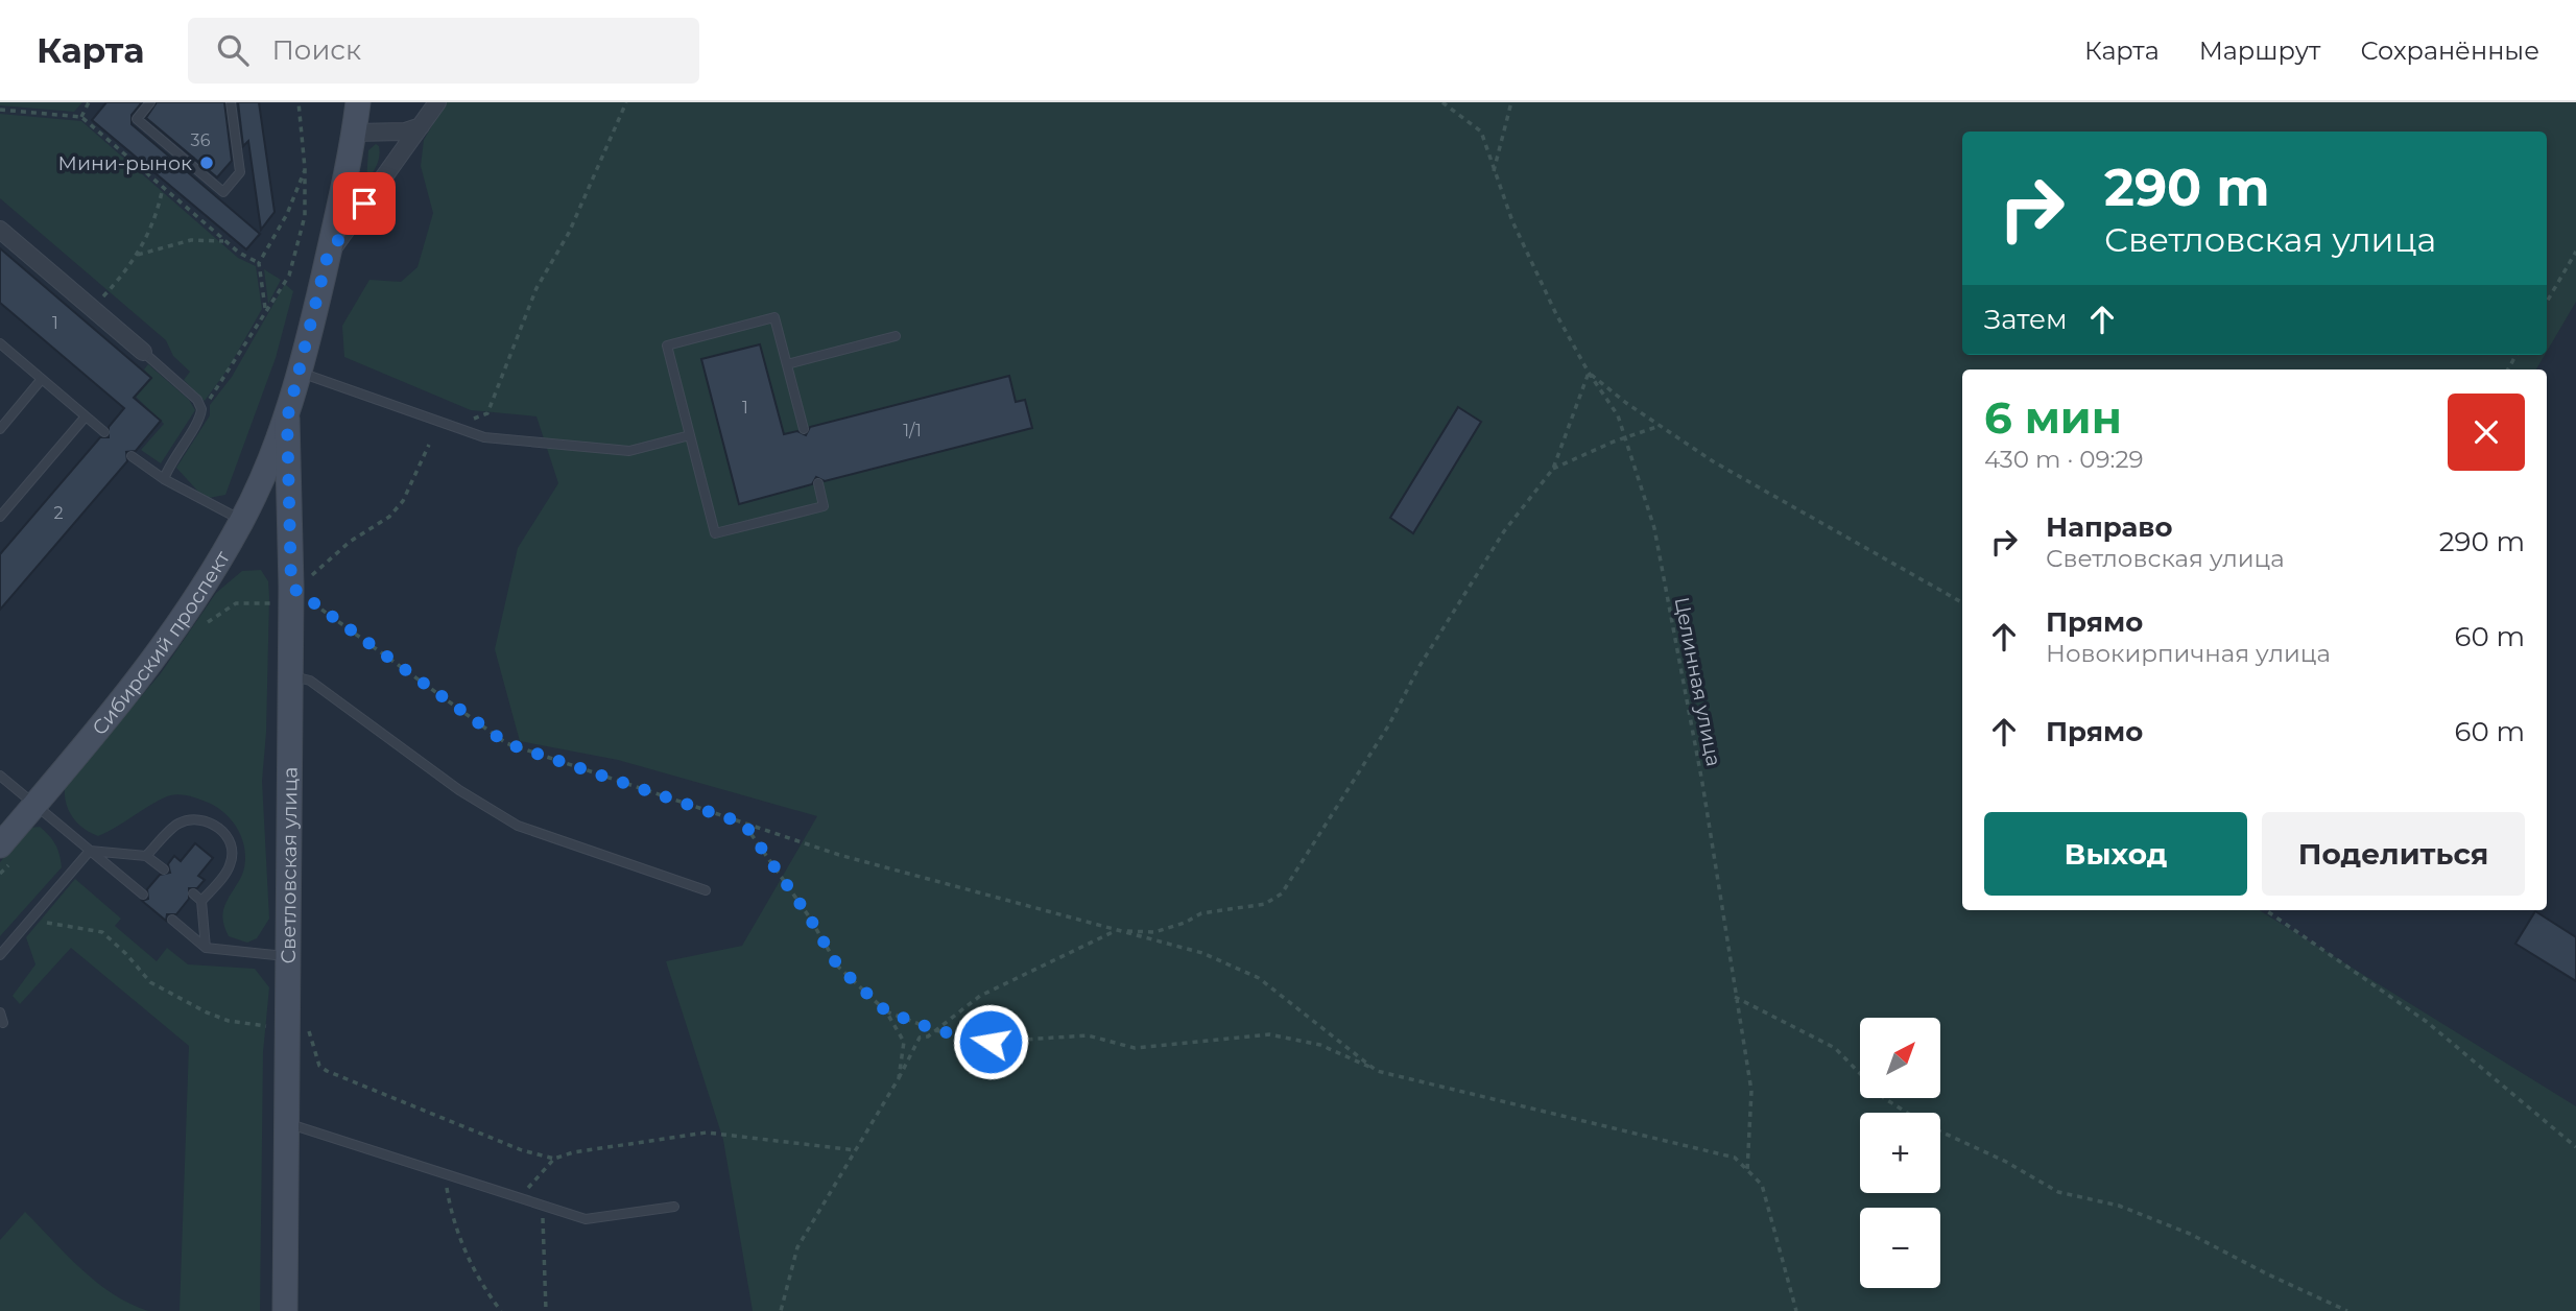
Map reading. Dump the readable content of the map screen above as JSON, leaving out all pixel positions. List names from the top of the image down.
{
  "streets": {
    "street": ["Сибирский проспект", "Светловская улица"],
    "path": ["Целинная улица"]
  },
  "crossings": [
    ["Сибирский проспект", "Светловская улица"]
  ],
  "places": ["Мини-рынок"],
  "house_numbers": [
    "36",
    "1",
    "1",
    "1/1",
    "2"
  ],
  "north": "top right",
  "page": {
    "header": "Карта",
    "search": "Поиск",
    "nav": ["Карта", "Маршрут", "Сохранённые"],
    "turn": ["290 m", "Светловская улица"],
    "then": "Затем",
    "heading": ["6 мин", "430 m · 09:29"],
    "list": [
      {
        "name": "Направо",
        "note": "Светловская улица",
        "value": "290 m"
      },
      {
        "name": "Прямо",
        "note": "Новокирпичная улица",
        "value": "60 m"
      },
      {
        "name": "Прямо",
        "value": "60 m"
      }
    ],
    "buttons": ["Выход", "Поделиться"],
    "map_buttons": ["+", "−"]
  }
}
